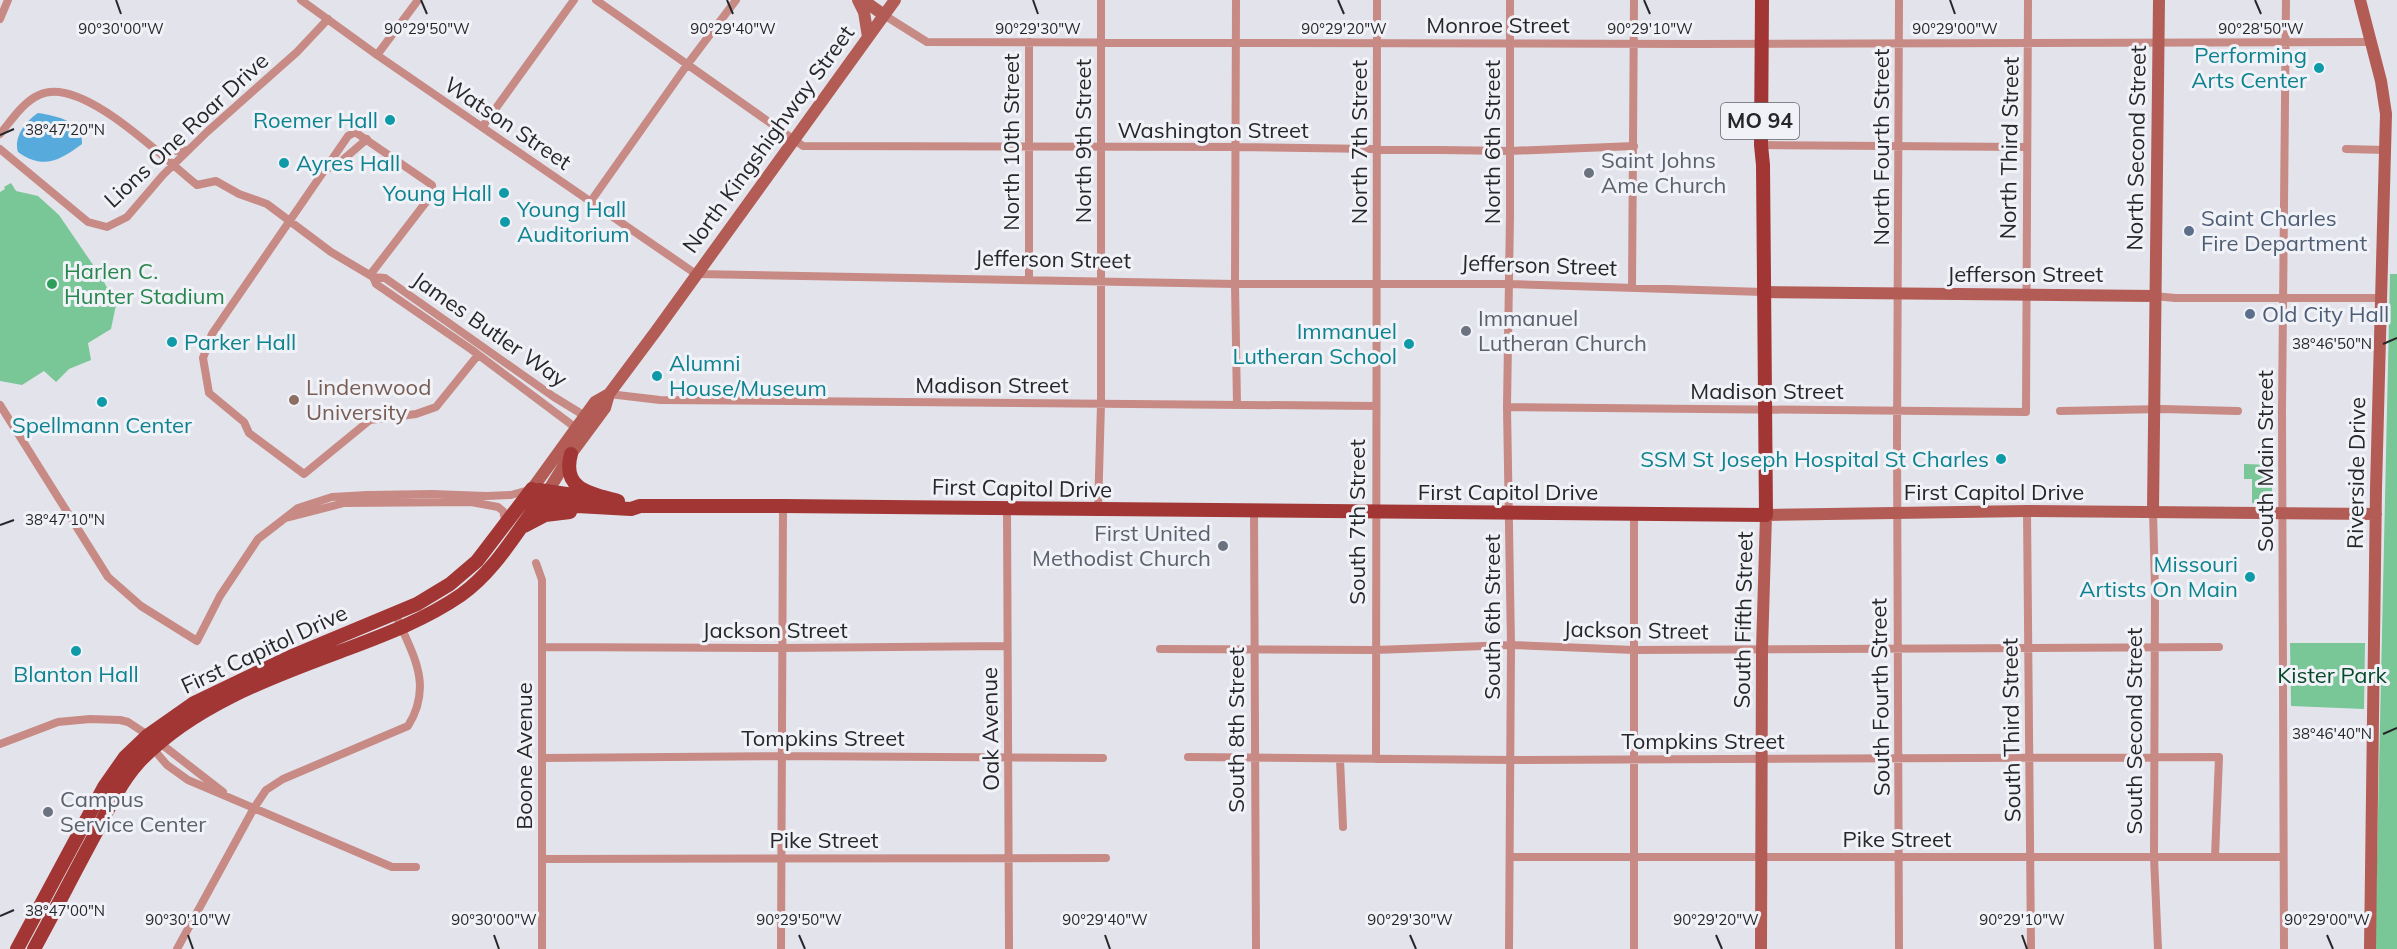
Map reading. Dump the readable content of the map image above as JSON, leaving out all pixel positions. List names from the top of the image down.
{
  "streets": {
    "main road": [
      "MO 94",
      "North Kingshighway Street",
      "North Second Street",
      "Jefferson Street",
      "Riverside Drive",
      "First Capitol Drive",
      "South Fifth Street",
      "South Second Street"
    ],
    "street": [
      "Monroe Street",
      "Watson Street",
      "Lions One Roar Drive",
      "Washington Street",
      "North 9th Street",
      "North 10th Street",
      "North 7th Street",
      "North 6th Street",
      "North Fourth Street",
      "North Third Street",
      "James Butler Way",
      "Madison Street",
      "South Main Street",
      "South 7th Street",
      "South 6th Street",
      "Jackson Street",
      "South Fourth Street",
      "Oak Avenue",
      "South 8th Street",
      "South Third Street",
      "Tompkins Street",
      "Boone Avenue",
      "Pike Street"
    ]
  },
  "crossings": [
    ["Monroe Street", "MO 94"],
    ["Monroe Street", "North Kingshighway Street"],
    ["Monroe Street", "North 9th Street"],
    ["Monroe Street", "North 10th Street"],
    ["Monroe Street", "North 7th Street"],
    ["Monroe Street", "North 6th Street"],
    ["Monroe Street", "North Fourth Street"],
    ["Monroe Street", "North Third Street"],
    ["Monroe Street", "North Second Street"],
    ["Monroe Street", "South Main Street"],
    ["Monroe Street", "Riverside Drive"],
    ["MO 94", "Jefferson Street"],
    ["MO 94", "South Fifth Street"],
    ["Watson Street", "Lions One Roar Drive"],
    ["Watson Street", "North Kingshighway Street"],
    ["Watson Street", "Jefferson Street"],
    ["Lions One Roar Drive", "James Butler Way"],
    ["Washington Street", "North Kingshighway Street"],
    ["Washington Street", "North 9th Street"],
    ["Washington Street", "North 10th Street"],
    ["Washington Street", "North 7th Street"],
    ["Washington Street", "North 6th Street"],
    ["North Kingshighway Street", "Jefferson Street"],
    ["North Kingshighway Street", "Madison Street"],
    ["North 9th Street", "Jefferson Street"],
    ["North 9th Street", "Madison Street"],
    ["North 9th Street", "First Capitol Drive"],
    ["North 10th Street", "Jefferson Street"],
    ["North 7th Street", "Jefferson Street"],
    ["North 7th Street", "South 7th Street"],
    ["North 6th Street", "Jefferson Street"],
    ["North 6th Street", "South 6th Street"],
    ["North Fourth Street", "Jefferson Street"],
    ["North Fourth Street", "South Fourth Street"],
    ["North Third Street", "Jefferson Street"],
    ["North Third Street", "Madison Street"],
    ["North Second Street", "Jefferson Street"],
    ["North Second Street", "South Second Street"],
    ["Jefferson Street", "Madison Street"],
    ["Jefferson Street", "South Main Street"],
    ["Jefferson Street", "Riverside Drive"],
    ["Jefferson Street", "South 7th Street"],
    ["Jefferson Street", "South 6th Street"],
    ["Jefferson Street", "South Fifth Street"],
    ["Jefferson Street", "South Fourth Street"],
    ["Jefferson Street", "South Second Street"],
    ["Madison Street", "South 7th Street"],
    ["Madison Street", "South 6th Street"],
    ["Madison Street", "South Fifth Street"],
    ["Madison Street", "South Fourth Street"],
    ["South Main Street", "First Capitol Drive"],
    ["South Main Street", "Pike Street"],
    ["Riverside Drive", "First Capitol Drive"],
    ["First Capitol Drive", "South 7th Street"],
    ["First Capitol Drive", "South 6th Street"],
    ["First Capitol Drive", "South Fifth Street"],
    ["First Capitol Drive", "South Fourth Street"],
    ["First Capitol Drive", "Oak Avenue"],
    ["First Capitol Drive", "South 8th Street"],
    ["First Capitol Drive", "South Third Street"],
    ["First Capitol Drive", "South Second Street"],
    ["South 7th Street", "Jackson Street"],
    ["South 7th Street", "Tompkins Street"],
    ["South 6th Street", "Jackson Street"],
    ["South 6th Street", "Tompkins Street"],
    ["South 6th Street", "Pike Street"],
    ["South Fifth Street", "Jackson Street"],
    ["South Fifth Street", "Tompkins Street"],
    ["South Fifth Street", "Pike Street"],
    ["Jackson Street", "South Fourth Street"],
    ["Jackson Street", "Oak Avenue"],
    ["Jackson Street", "South 8th Street"],
    ["Jackson Street", "South Third Street"],
    ["Jackson Street", "South Second Street"],
    ["Jackson Street", "Boone Avenue"],
    ["South Fourth Street", "Tompkins Street"],
    ["South Fourth Street", "Pike Street"],
    ["Oak Avenue", "Tompkins Street"],
    ["Oak Avenue", "Pike Street"],
    ["South 8th Street", "Tompkins Street"],
    ["South Third Street", "Tompkins Street"],
    ["South Third Street", "Pike Street"],
    ["South Second Street", "Tompkins Street"],
    ["South Second Street", "Pike Street"],
    ["Tompkins Street", "Boone Avenue"],
    ["Tompkins Street", "Pike Street"],
    ["Boone Avenue", "Pike Street"]
  ],
  "parks": ["Kister Park"],
  "places": [
    "Performing Arts Center",
    "Roemer Hall",
    "Ayres Hall",
    "Saint Johns Ame Church",
    "Young Hall",
    "Young Hall Auditorium",
    "Saint Charles Fire Department",
    "Harlen C. Hunter Stadium",
    "Old City Hall",
    "Immanuel Lutheran Church",
    "Parker Hall",
    "Immanuel Lutheran School",
    "Alumni House/Museum",
    "Lindenwood University",
    "Spellmann Center",
    "SSM St Joseph Hospital St Charles",
    "First United Methodist Church",
    "Missouri Artists On Main",
    "Blanton Hall",
    "Campus Service Center"
  ],
  "coordinates": [
    "90°29'50\"W",
    "90°29'30\"W",
    "90°29'20\"W",
    "90°29'10\"W",
    "90°29'00\"W",
    "90°30'00\"W",
    "90°29'40\"W",
    "90°28'50\"W",
    "38°47'20\"N",
    "38°46'50\"N",
    "38°47'10\"N",
    "38°46'40\"N",
    "38°47'00\"N",
    "90°30'10\"W"
  ]
}
